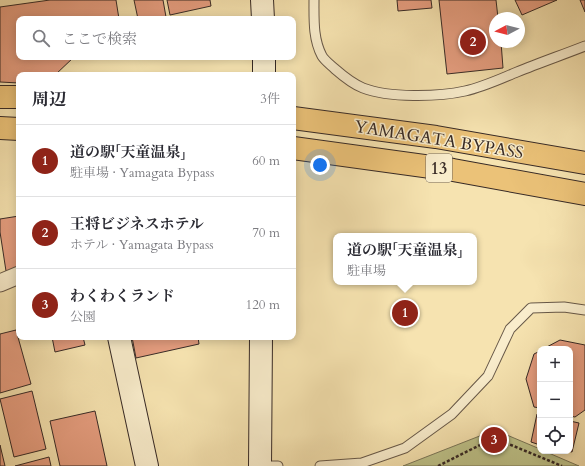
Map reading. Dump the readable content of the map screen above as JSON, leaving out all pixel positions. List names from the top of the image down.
{
  "streets": {
    "highway": ["YAMAGATA BYPASS", "13"]
  },
  "north": "left",
  "page": {
    "search": "ここで検索",
    "pins": ["2", "1", "3"],
    "heading": ["周辺", "3件"],
    "list": [
      {
        "mark": "1",
        "name": "道の駅「天童温泉」",
        "note": "駐車場 · Yamagata Bypass",
        "value": "60 m"
      },
      {
        "mark": "2",
        "name": "王将ビジネスホテル",
        "note": "ホテル · Yamagata Bypass",
        "value": "70 m"
      },
      {
        "mark": "3",
        "name": "わくわくランド",
        "note": "公園",
        "value": "120 m"
      }
    ],
    "popup": ["道の駅「天童温泉」", "駐車場"],
    "map_buttons": ["+", "−"]
  }
}
